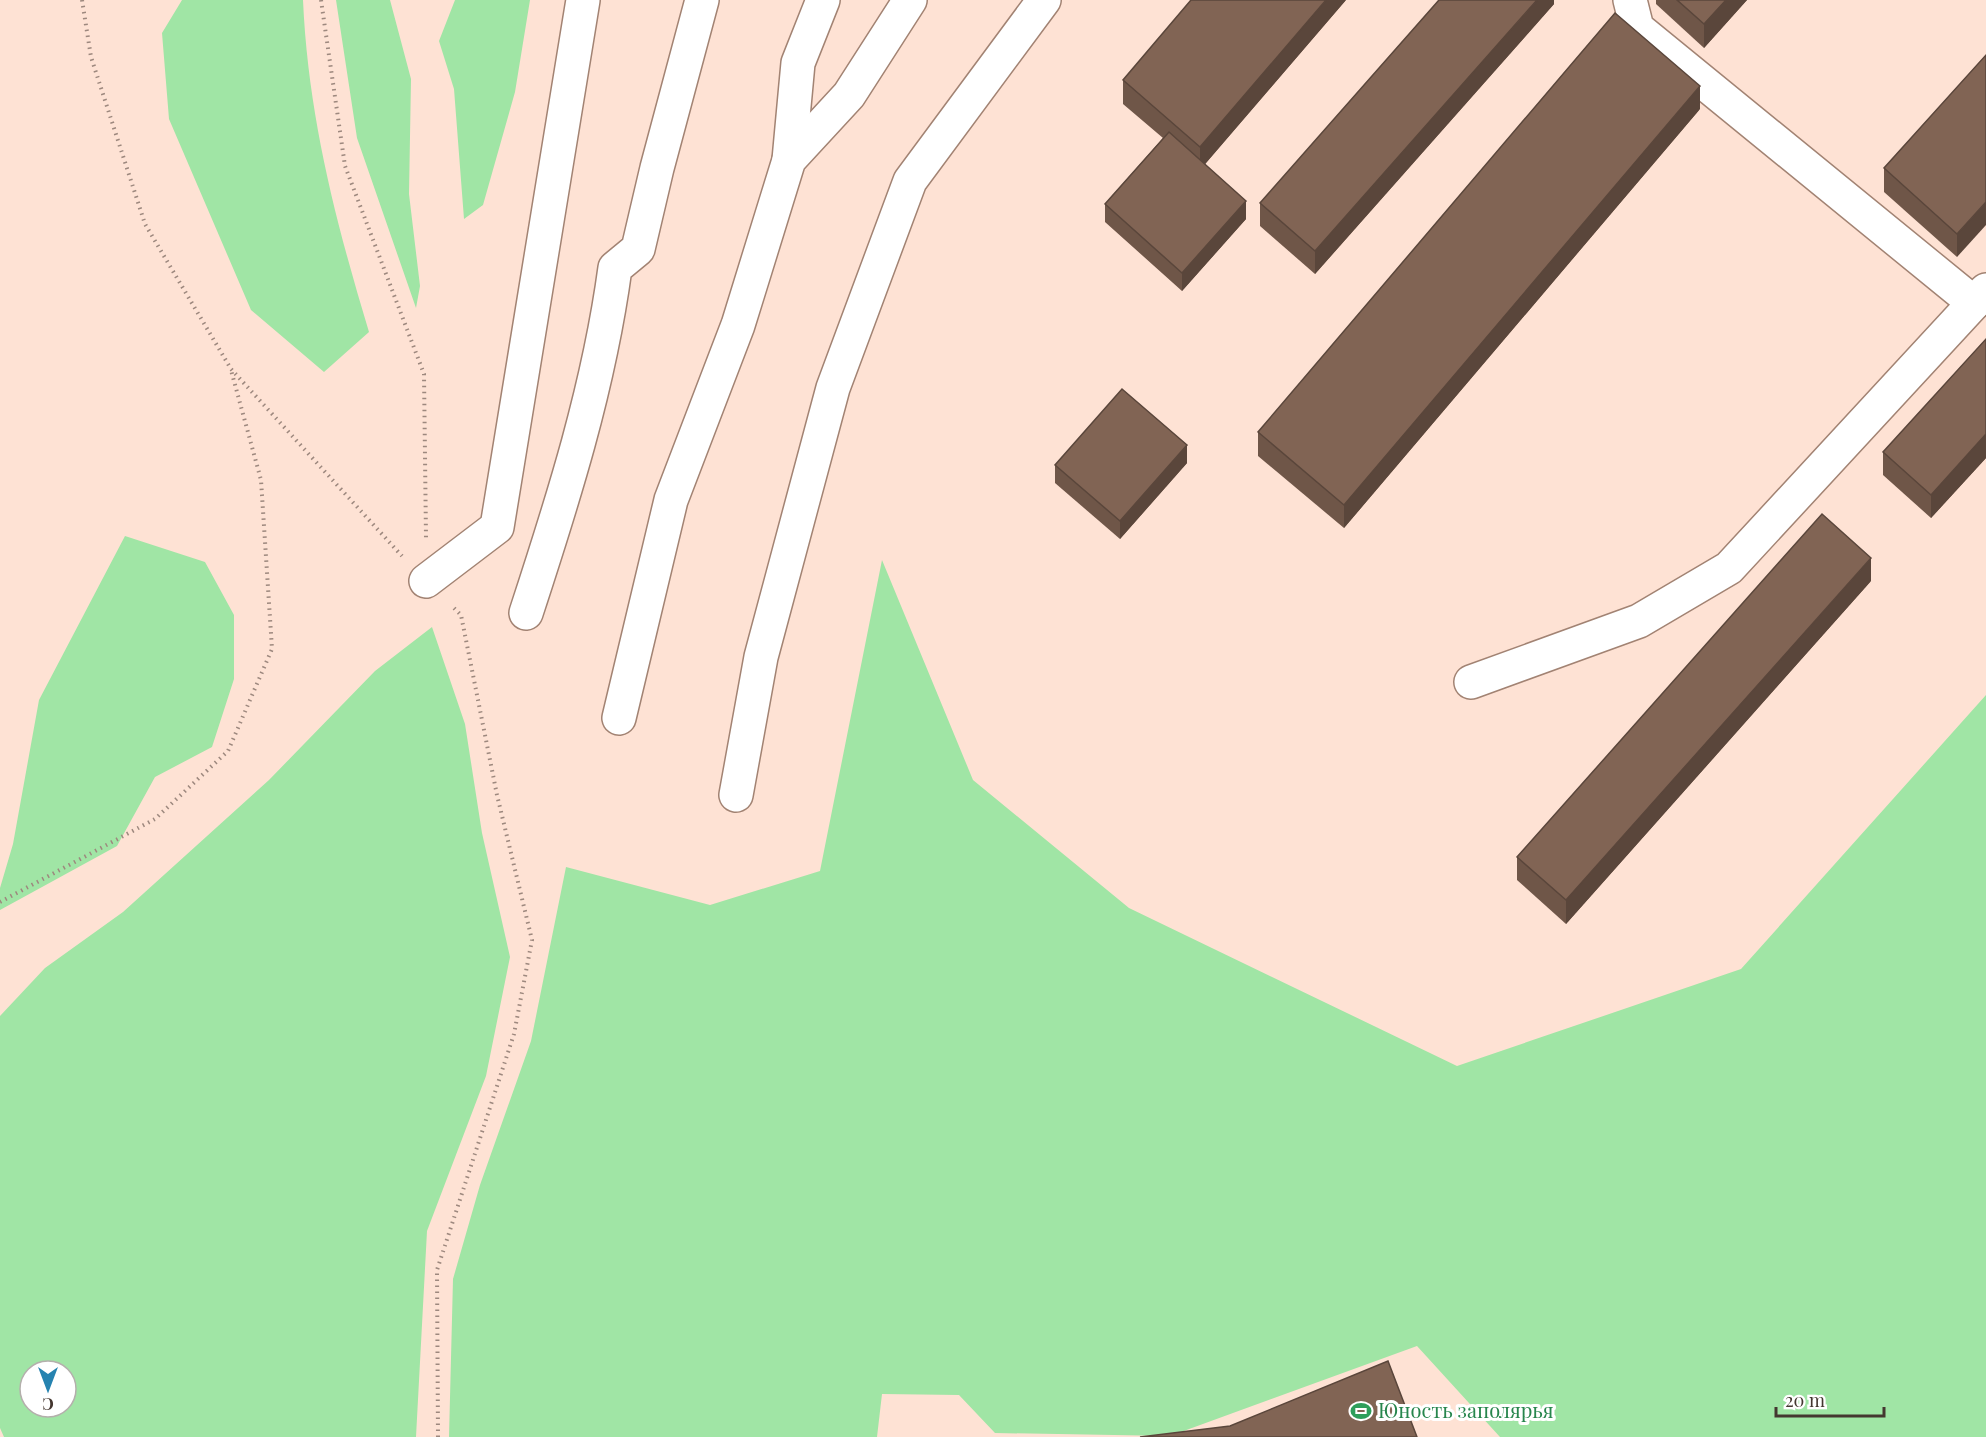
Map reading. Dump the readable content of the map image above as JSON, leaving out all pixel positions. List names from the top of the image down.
{
  "places": {
    "sports": ["Юность заполярья"]
  },
  "scale_bar": "20 m",
  "north": "bottom"
}
